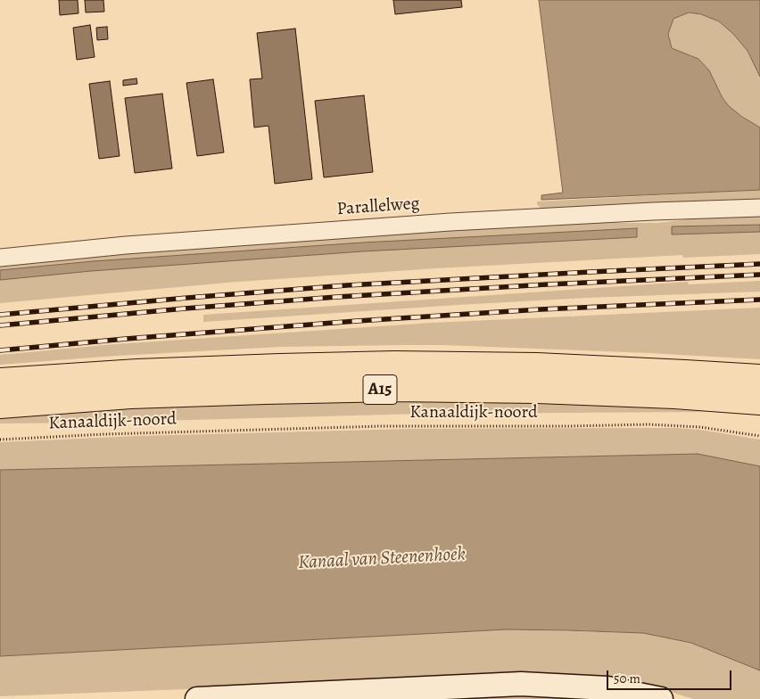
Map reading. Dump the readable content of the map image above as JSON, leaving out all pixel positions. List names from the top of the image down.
{
  "streets": {
    "highway": ["A15"],
    "street": ["Parallelweg"],
    "path": ["Kanaaldijk-noord"]
  },
  "water": ["Kanaal van Steenenhoek"],
  "scale_bar": "50 m"
}
